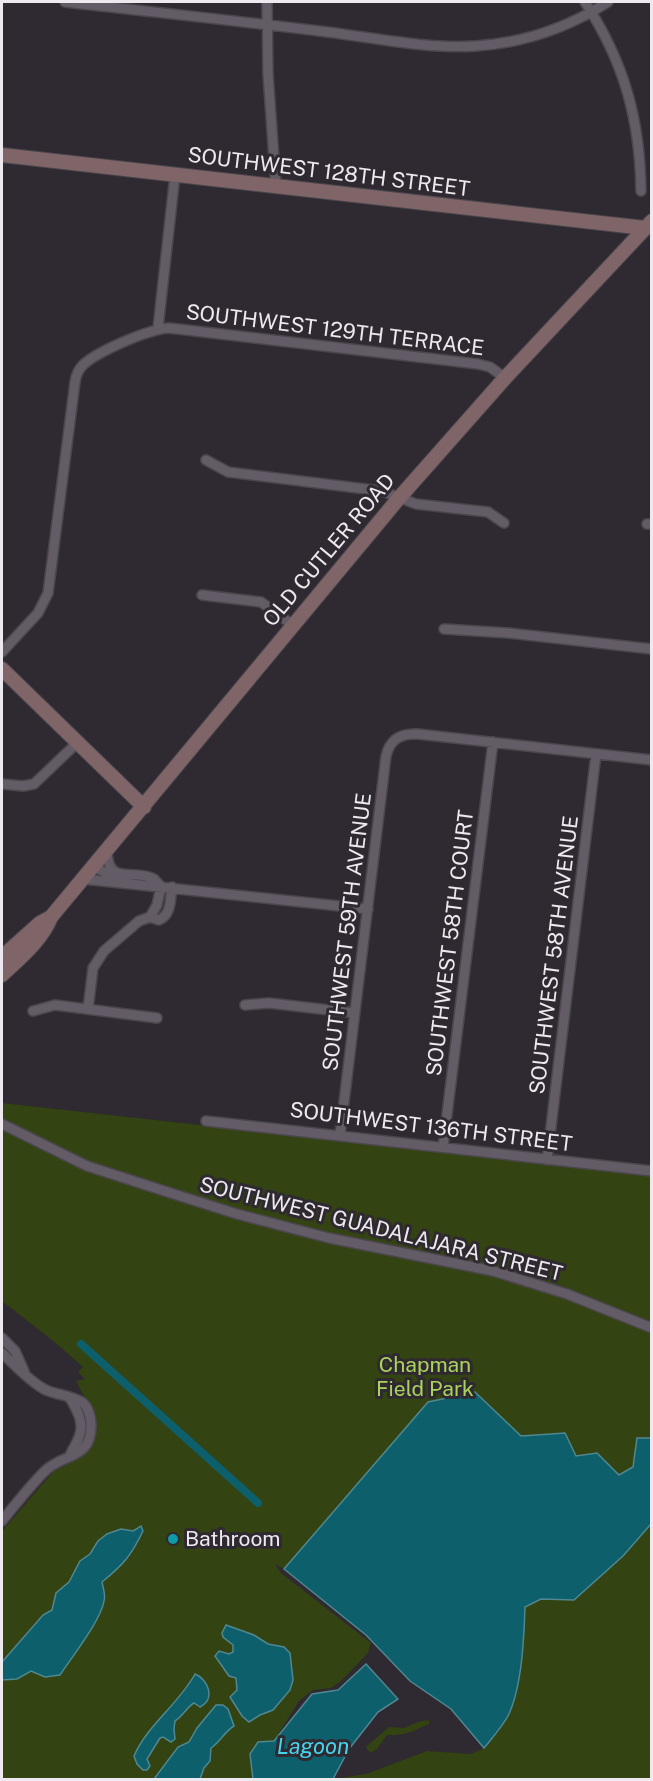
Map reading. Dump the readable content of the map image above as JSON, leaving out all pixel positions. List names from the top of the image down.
{
  "streets": {
    "main road": ["SOUTHWEST 128TH STREET", "OLD CUTLER ROAD"],
    "street": [
      "SOUTHWEST 129TH TERRACE",
      "SOUTHWEST 59TH AVENUE",
      "SOUTHWEST 58TH COURT",
      "SOUTHWEST 58TH AVENUE",
      "SOUTHWEST 136TH STREET",
      "SOUTHWEST GUADALAJARA STREET"
    ]
  },
  "crossings": [
    ["SOUTHWEST 128TH STREET", "OLD CUTLER ROAD"],
    ["SOUTHWEST 129TH TERRACE", "OLD CUTLER ROAD"],
    ["SOUTHWEST 59TH AVENUE", "SOUTHWEST 58TH COURT"],
    ["SOUTHWEST 59TH AVENUE", "SOUTHWEST 136TH STREET"],
    ["SOUTHWEST 58TH COURT", "SOUTHWEST 136TH STREET"],
    ["SOUTHWEST 58TH AVENUE", "SOUTHWEST 136TH STREET"]
  ],
  "water": ["Lagoon"],
  "parks": ["Chapman Field Park"],
  "places": ["Bathroom"]
}
